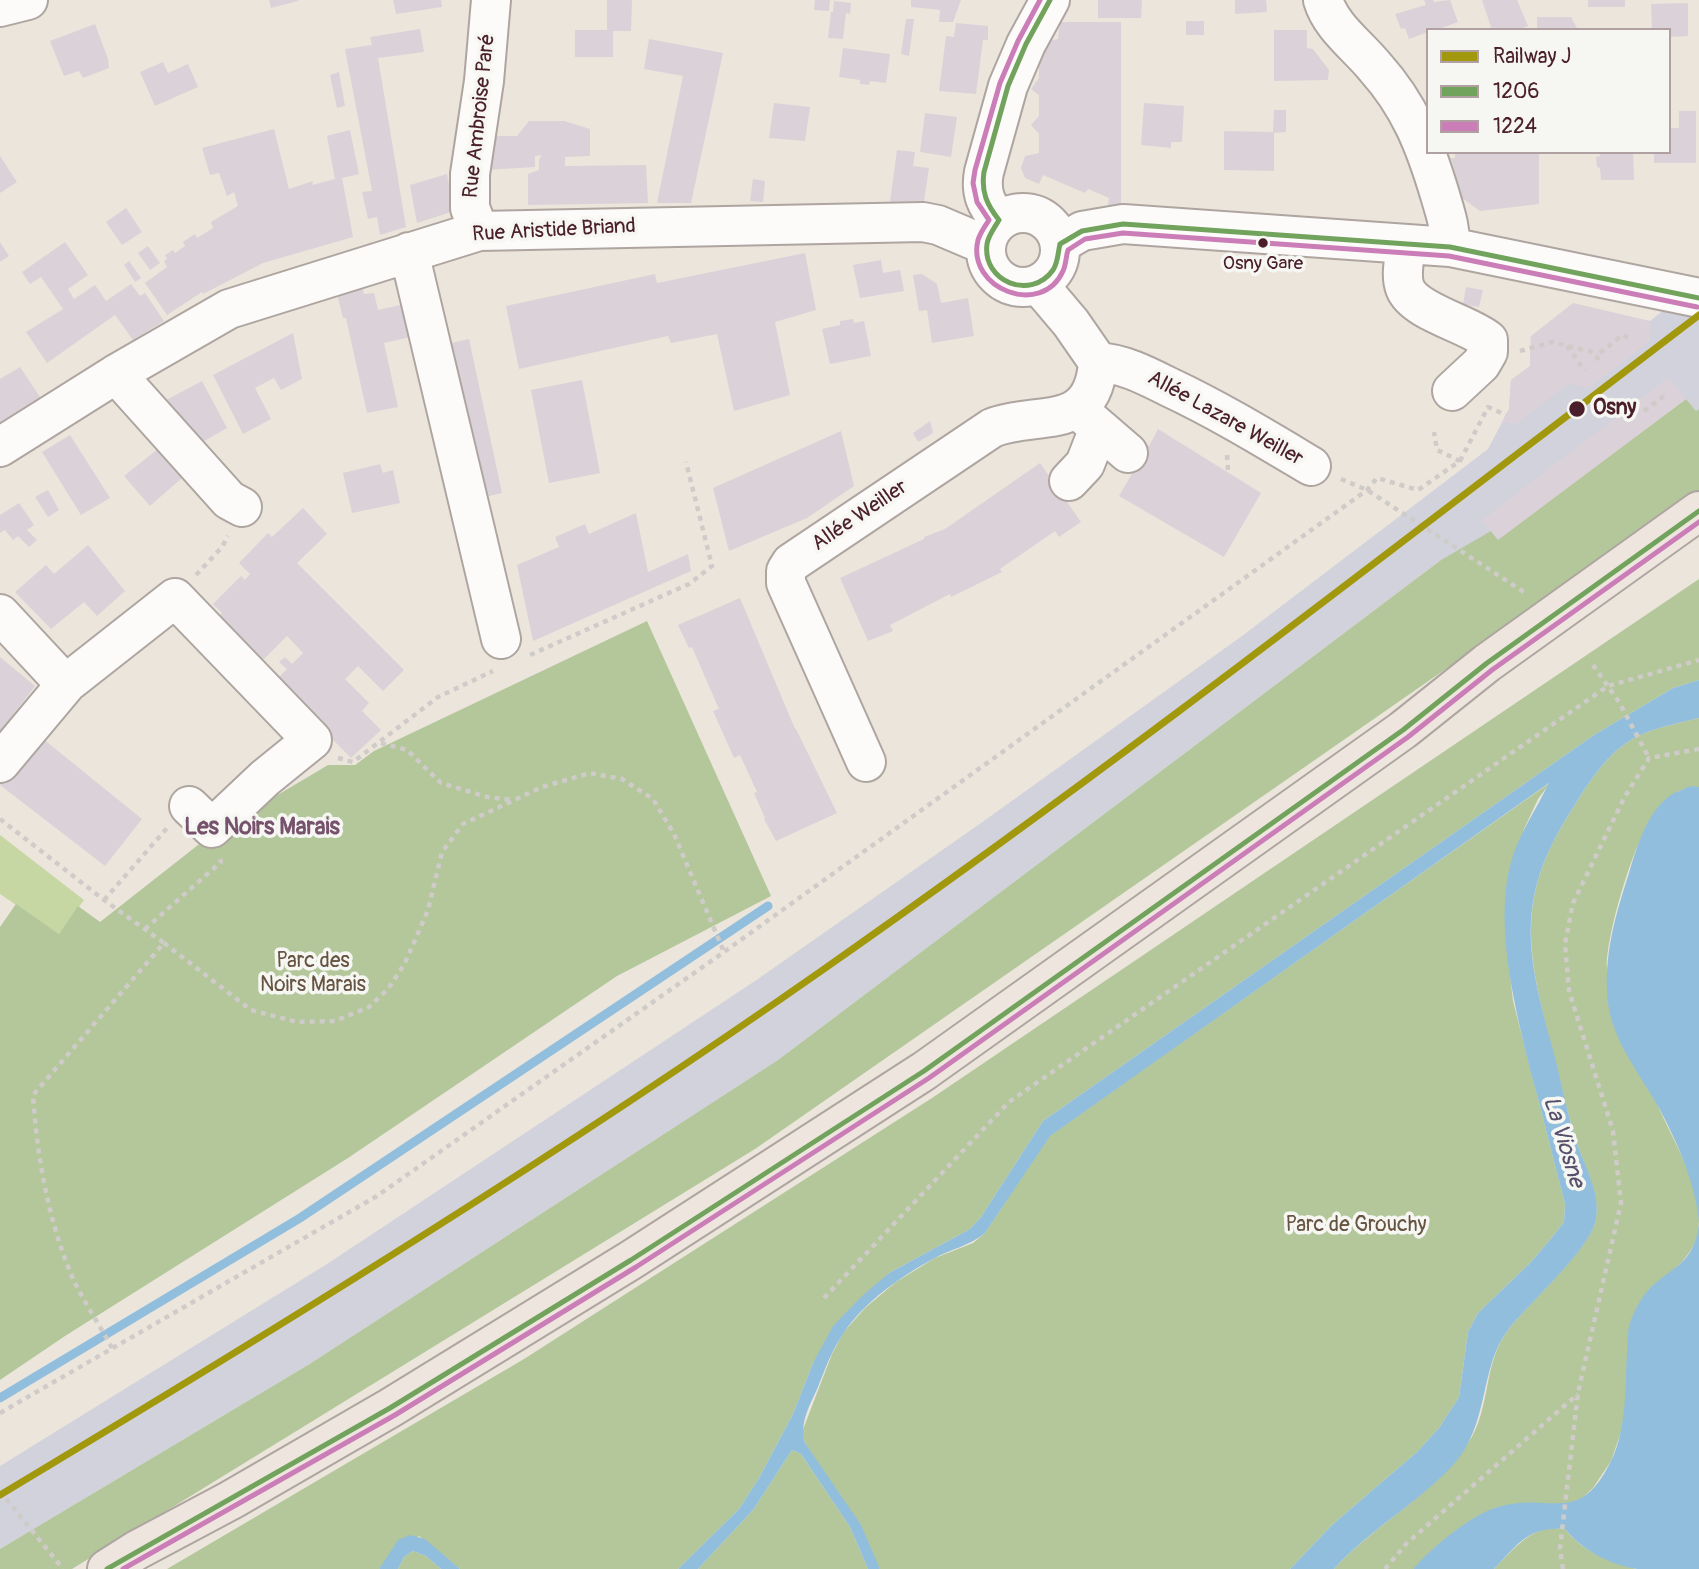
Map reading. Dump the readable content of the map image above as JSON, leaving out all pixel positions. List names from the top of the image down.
{
  "streets": {
    "street": [
      "Rue Ambroise Paré",
      "Rue Aristide Briand",
      "Allée Lazare Weiller",
      "Allée Weiller"
    ]
  },
  "crossings": [
    ["Rue Ambroise Paré", "Rue Aristide Briand"]
  ],
  "districts": ["Les Noirs Marais"],
  "water": ["La Viosne"],
  "parks": ["Parc des Noirs Marais", "Parc de Grouchy"],
  "places": ["Osny Gare", "Osny"],
  "lines": ["transit line 1206", "transit line 1224", "rail line J"],
  "legend": ["Railway J", "1206", "1224"]
}
